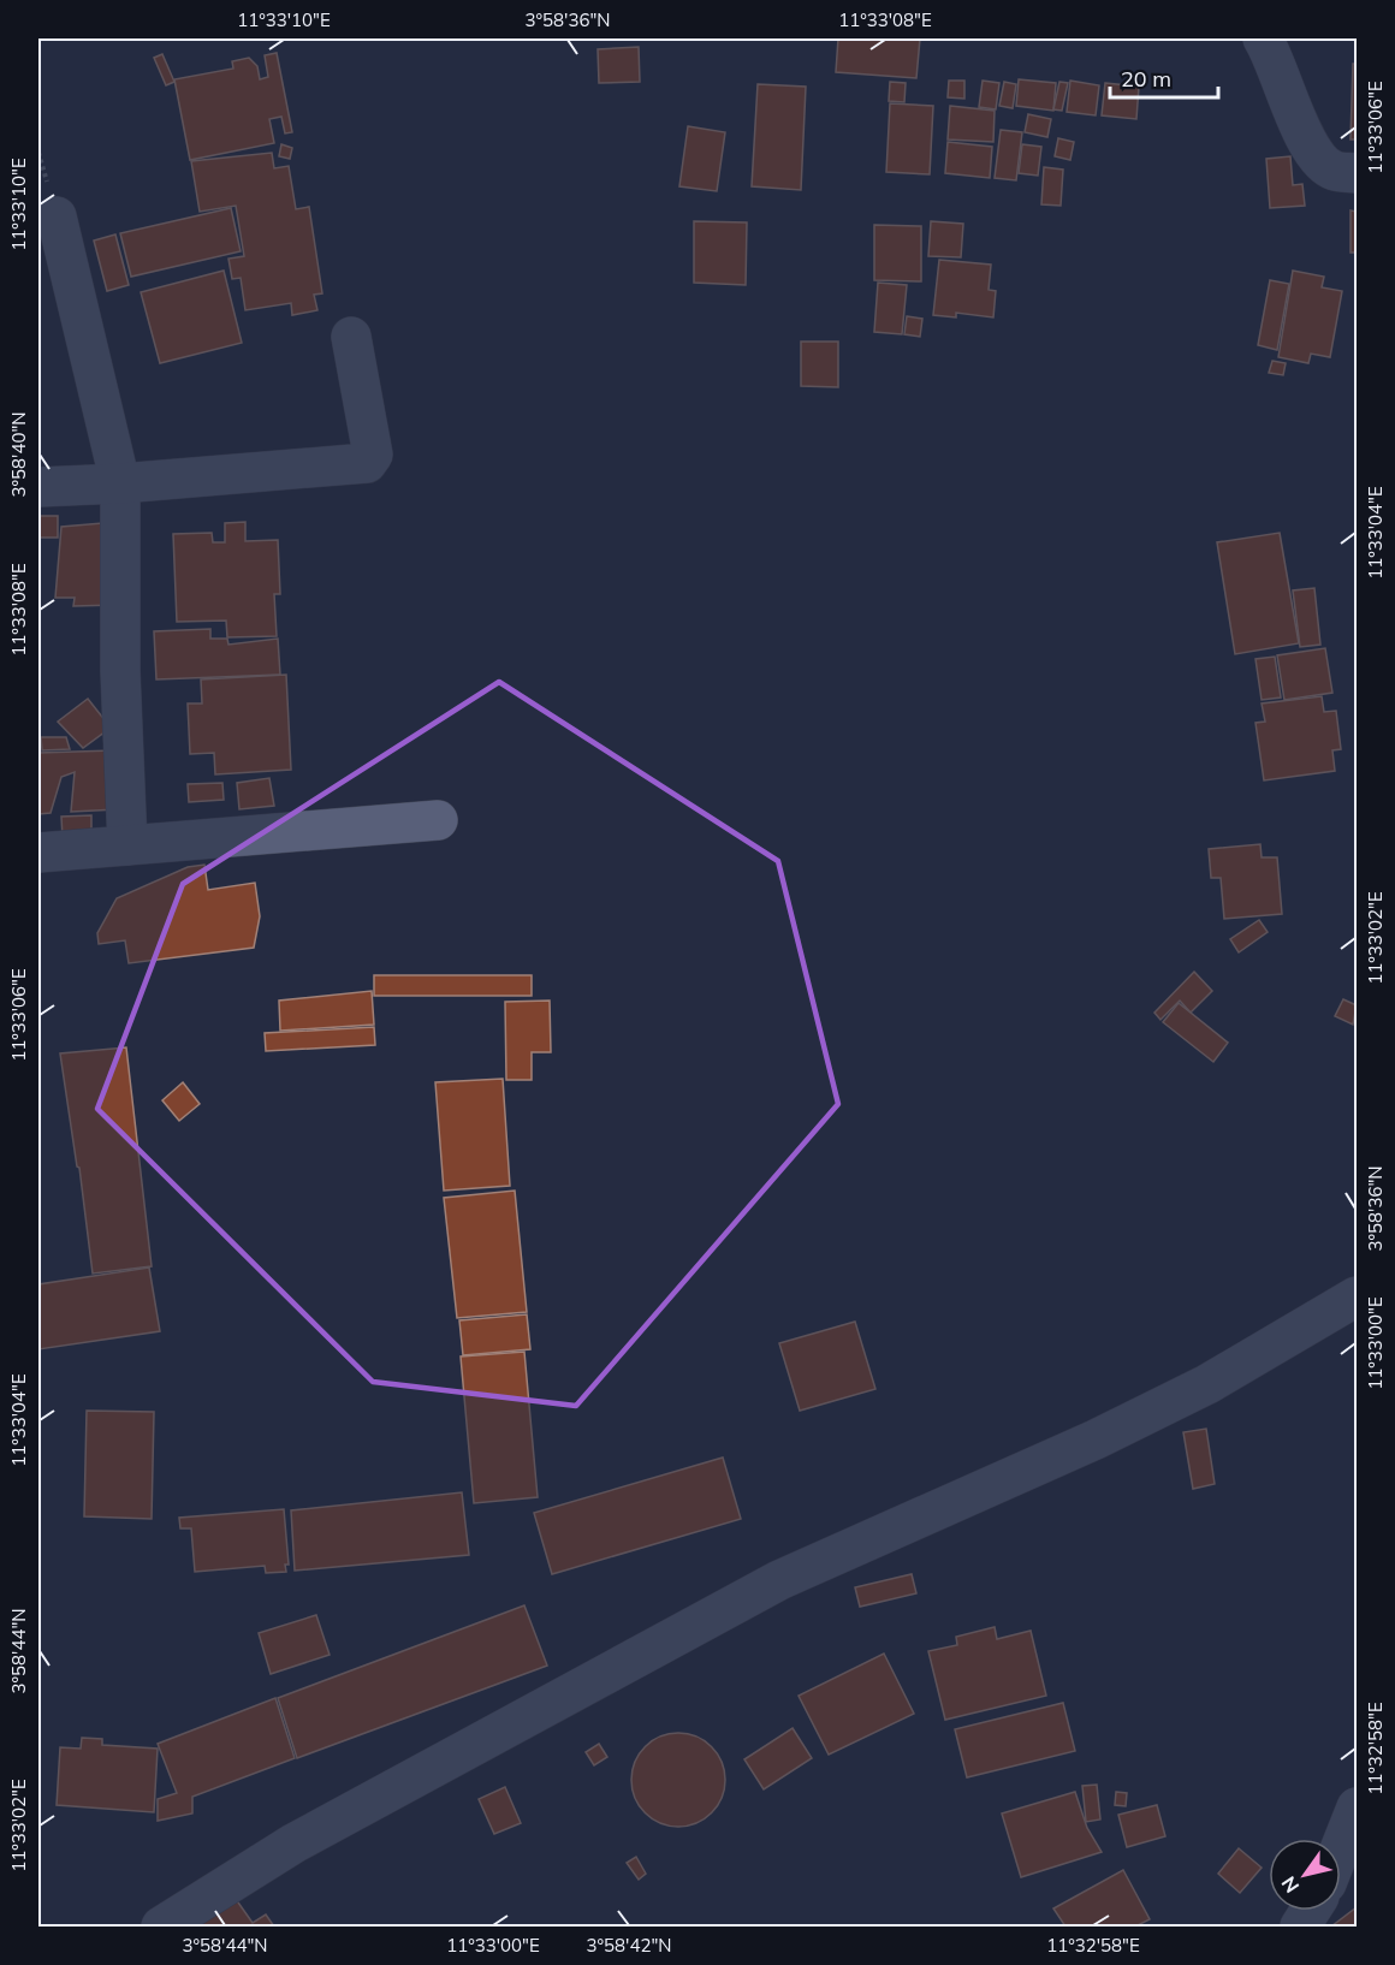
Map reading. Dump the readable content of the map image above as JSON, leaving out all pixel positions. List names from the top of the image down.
{
  "scale_bar": "20 m",
  "north": "bottom left",
  "coordinates": [
    "11°33'10\"E",
    "3°58'36\"N",
    "11°33'08\"E",
    "11°33'06\"E",
    "3°58'40\"N",
    "11°33'04\"E",
    "11°33'02\"E",
    "11°33'00\"E",
    "3°58'44\"N",
    "11°32'58\"E",
    "3°58'42\"N"
  ]
}
